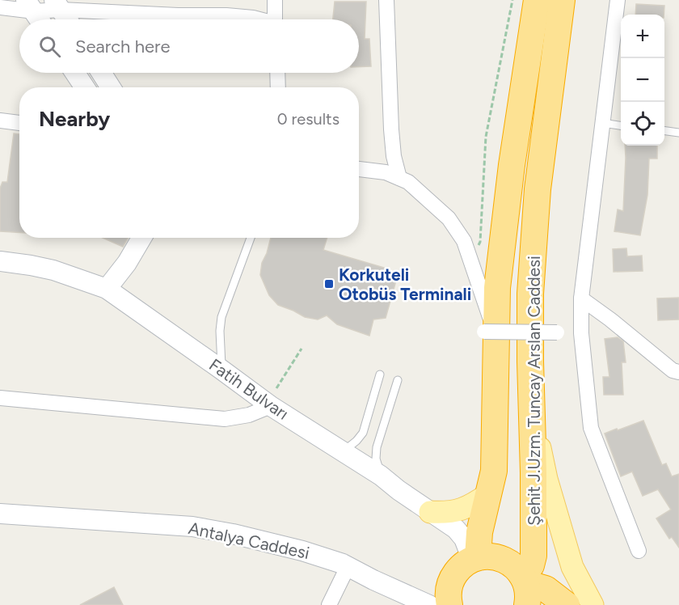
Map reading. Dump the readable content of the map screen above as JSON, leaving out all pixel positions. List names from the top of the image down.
{
  "streets": {
    "highway": ["Şehit J.Uzm. Tuncay Arslan Caddesi"],
    "main road": ["Fatih Bulvarı", "Antalya Caddesi"]
  },
  "crossings": [
    ["Fatih Bulvarı", "Şehit J.Uzm. Tuncay Arslan Caddesi"]
  ],
  "places": {
    "transit": ["Korkuteli Otobüs Terminali"]
  },
  "page": {
    "map_buttons": ["+", "−"],
    "search": "Search here",
    "heading": ["Nearby", "0 results"]
  }
}
